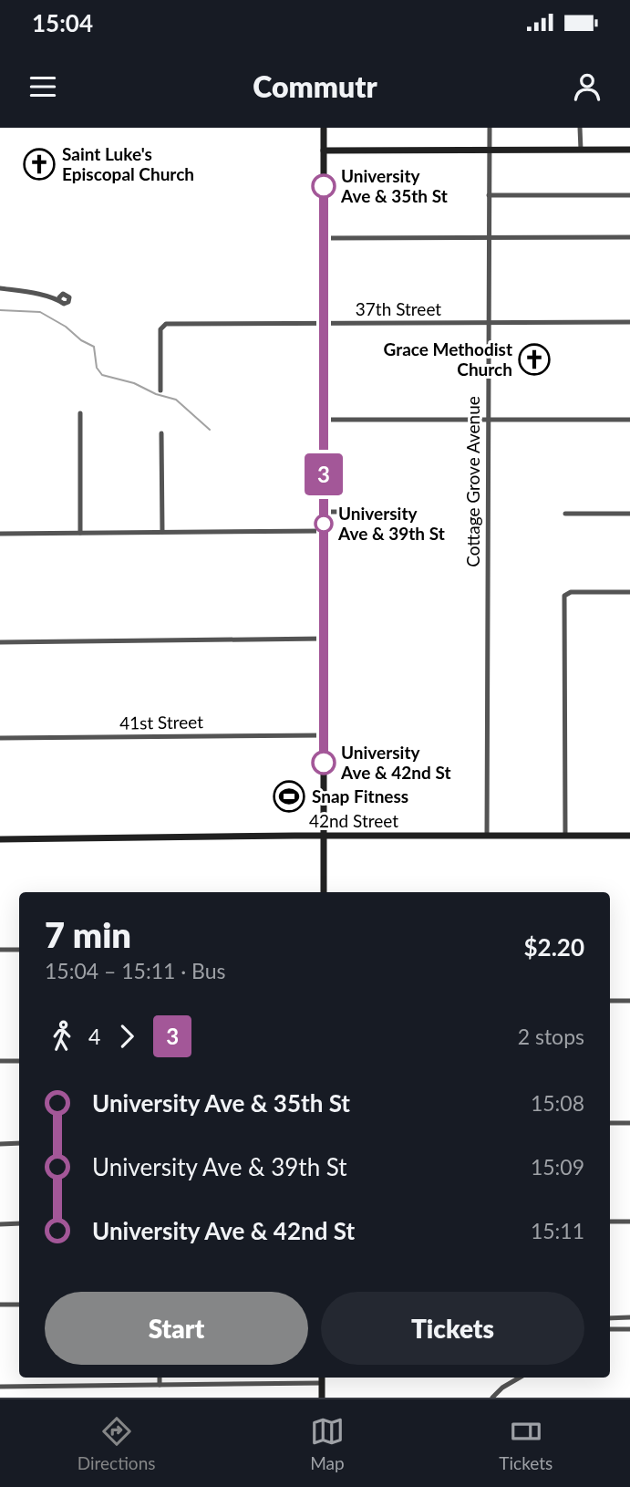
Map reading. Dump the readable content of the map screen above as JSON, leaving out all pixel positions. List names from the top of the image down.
{
  "streets": {
    "street": [
      "37th Street",
      "Cottage Grove Avenue",
      "41st Street",
      "42nd Street"
    ]
  },
  "crossings": [
    ["37th Street", "Cottage Grove Avenue"],
    ["Cottage Grove Avenue", "42nd Street"]
  ],
  "places": {
    "church": ["Saint Luke's Episcopal Church", "Grace Methodist Church"],
    "other": ["University Ave & 35th St", "University Ave & 39th St", "University Ave & 42nd St"],
    "sports": ["Snap Fitness"]
  },
  "lines": ["bus line 3"],
  "page": {
    "status": "15:04",
    "header": "Commutr",
    "on_map": "3",
    "heading": ["7 min", "15:04 – 15:11 · Bus", "$2.20"],
    "legs": ["4", "3", "2 stops"],
    "list": [
      {
        "name": "University Ave & 35th St",
        "value": "15:08"
      },
      {
        "name": "University Ave & 39th St",
        "value": "15:09"
      },
      {
        "name": "University Ave & 42nd St",
        "value": "15:11"
      }
    ],
    "buttons": ["Start", "Tickets"],
    "tabs": ["Directions", "Map", "Tickets"]
  }
}
